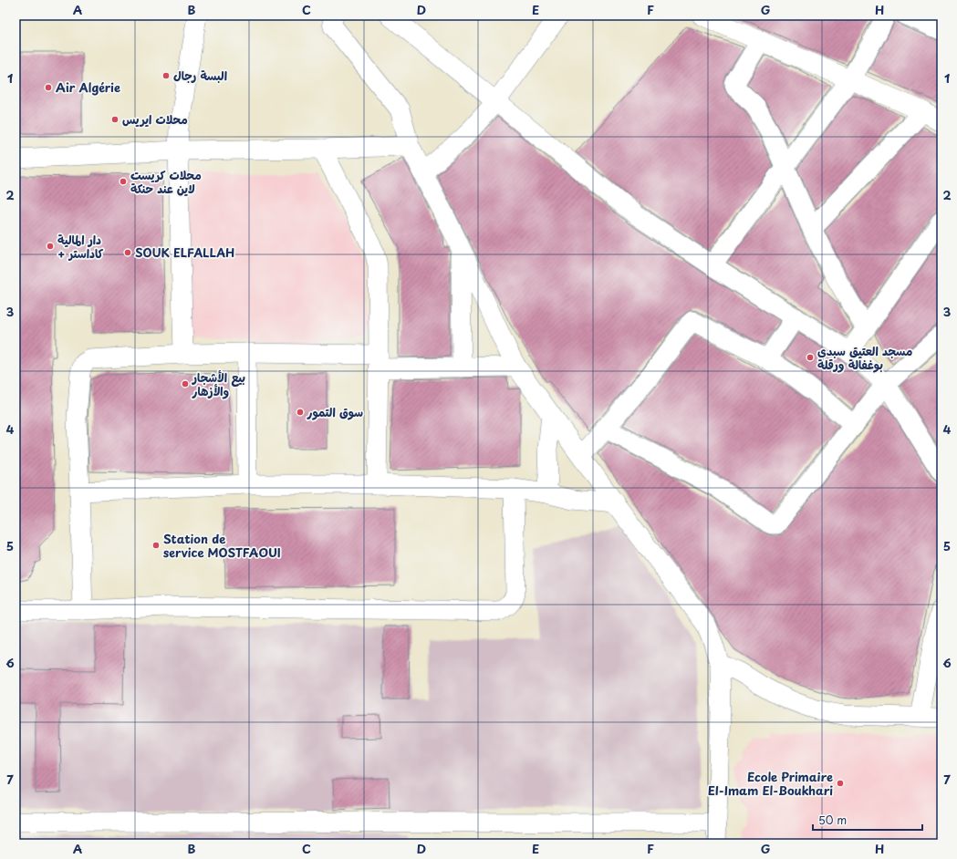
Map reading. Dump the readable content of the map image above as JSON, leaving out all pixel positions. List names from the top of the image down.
{
  "places": [
    "البسة رجال",
    "Air Algérie",
    "محلات ايريس",
    "محلات كريست لاين عند حنكة",
    "دار المالية + كاداستر",
    "SOUK ELFALLAH",
    "مسجد العتيق سبدي بوغفالة ورقلة",
    "بيع الأشجار والأزهار",
    "سوق التمور",
    "Station de service MOSTFAOUI",
    "Ecole Primaire El-Imam El-Boukhari"
  ],
  "scale_bar": "50 m",
  "grid": {
    "columns": [
      "A",
      "B",
      "C",
      "D",
      "E",
      "F",
      "G",
      "H"
    ],
    "rows": [
      "1",
      "2",
      "3",
      "4",
      "5",
      "6",
      "7"
    ]
  }
}
